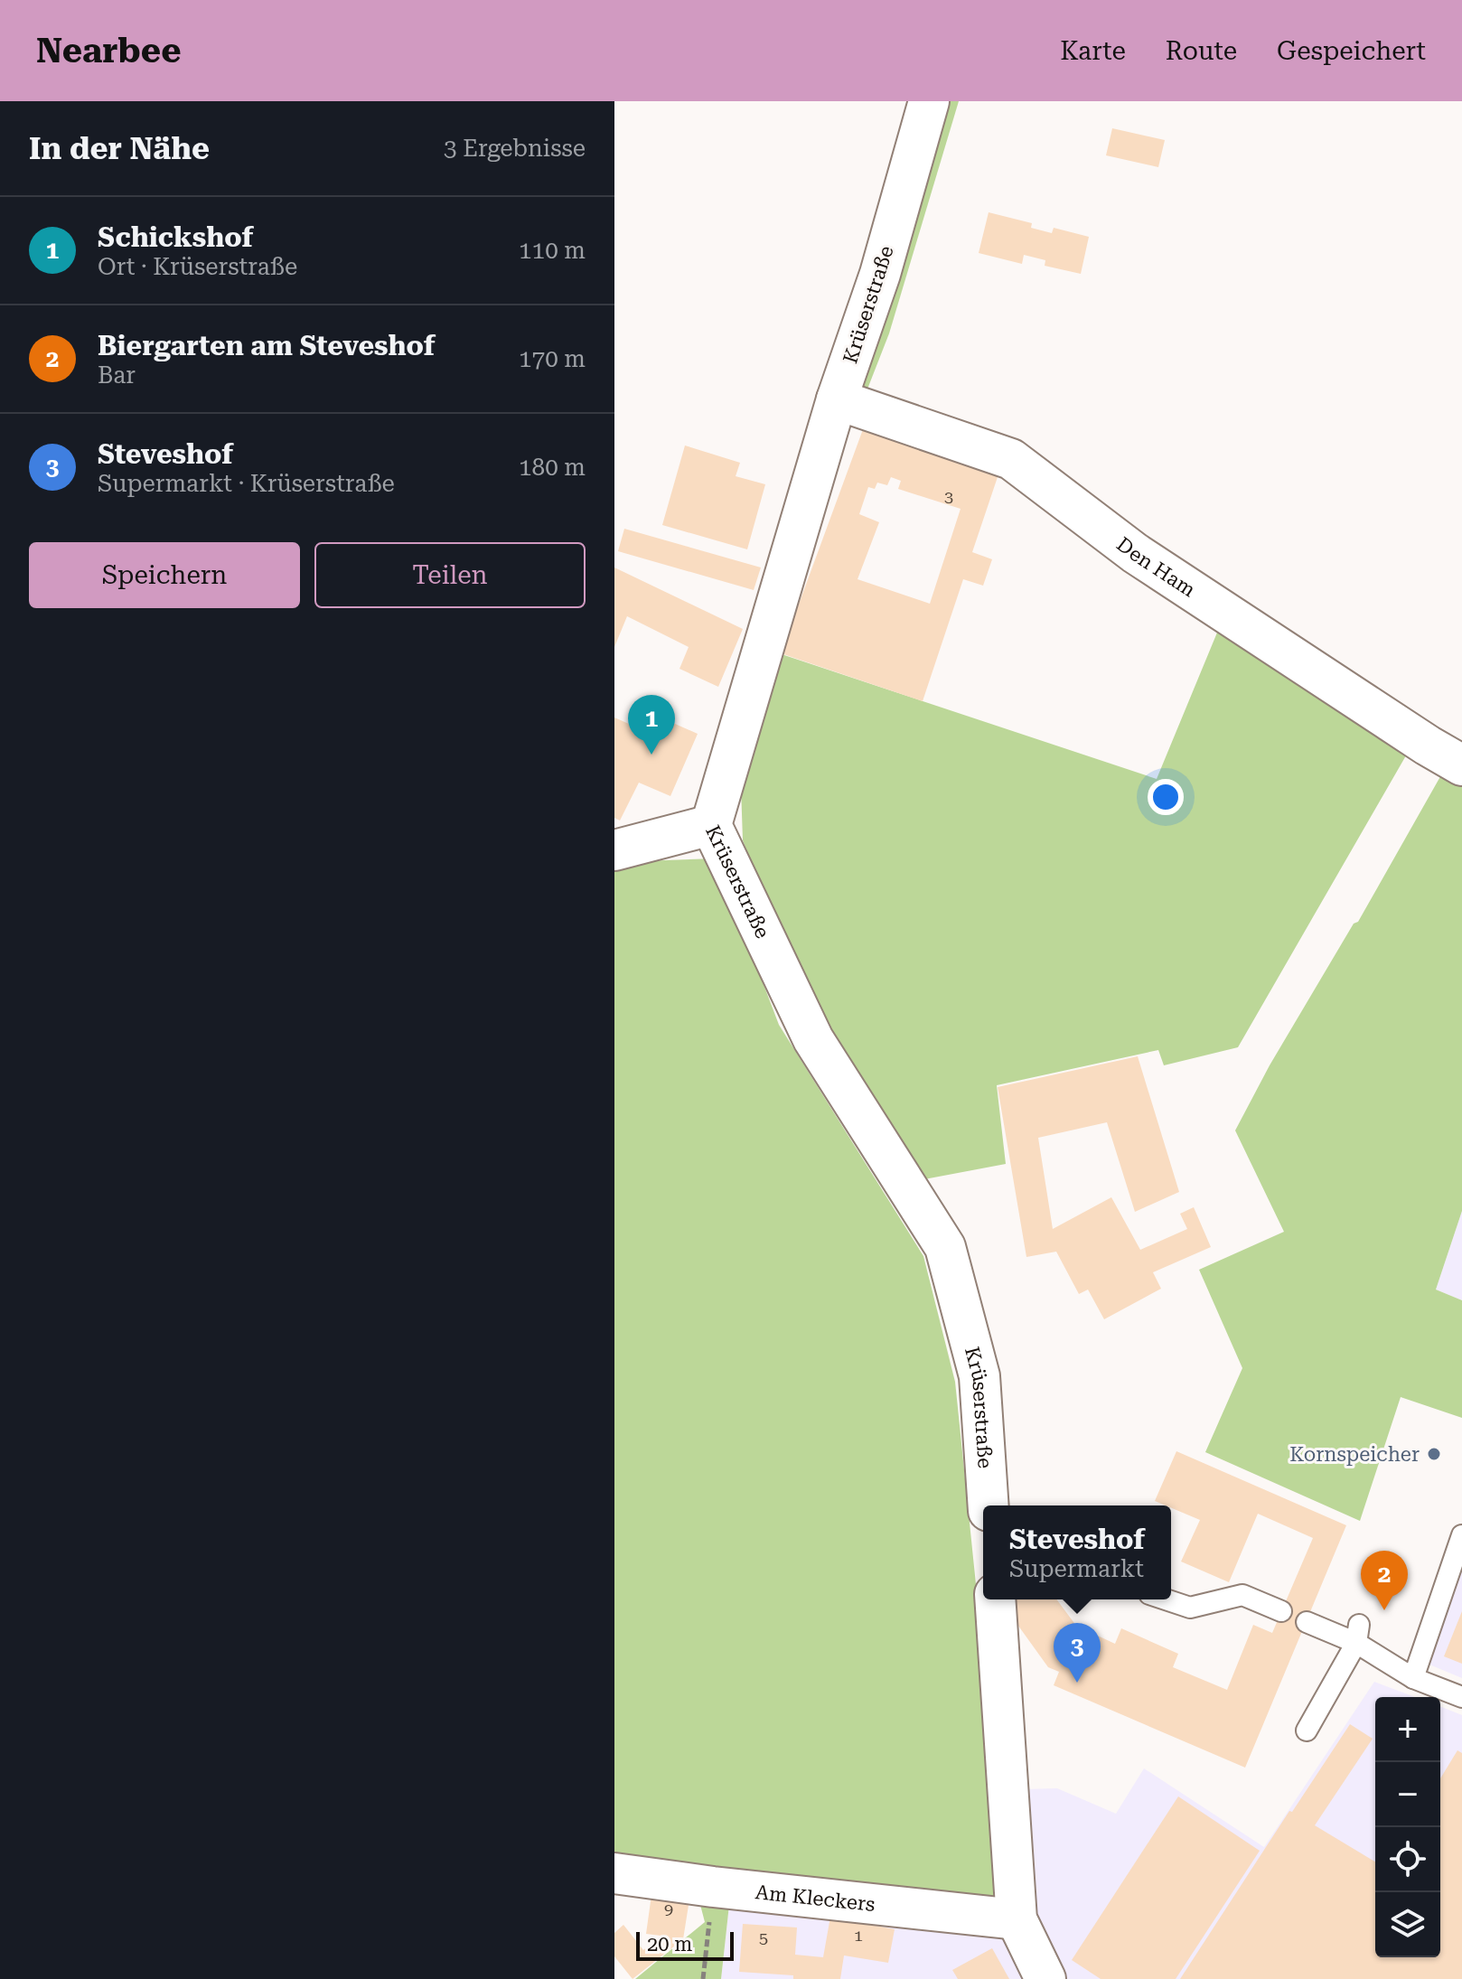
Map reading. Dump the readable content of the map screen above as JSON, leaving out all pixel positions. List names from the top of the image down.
{
  "streets": {
    "street": ["Krüserstraße", "Den Ham", "Am Kleckers"]
  },
  "crossings": [
    ["Krüserstraße", "Den Ham"]
  ],
  "places": ["Kornspeicher"],
  "house_numbers": [
    "3",
    "9",
    "1",
    "5"
  ],
  "scale_bar": "20 m",
  "page": {
    "header": "Nearbee",
    "nav": ["Karte", "Route", "Gespeichert"],
    "heading": ["In der Nähe", "3 Ergebnisse"],
    "list": [
      {
        "mark": "1",
        "name": "Schickshof",
        "note": "Ort · Krüserstraße",
        "value": "110 m"
      },
      {
        "mark": "2",
        "name": "Biergarten am Steveshof",
        "note": "Bar",
        "value": "170 m"
      },
      {
        "mark": "3",
        "name": "Steveshof",
        "note": "Supermarkt · Krüserstraße",
        "value": "180 m"
      }
    ],
    "buttons": ["Speichern", "Teilen"],
    "pins": ["1", "2", "3"],
    "popup": ["Steveshof", "Supermarkt"],
    "map_buttons": ["+", "−"],
    "scale": "20 m"
  }
}
